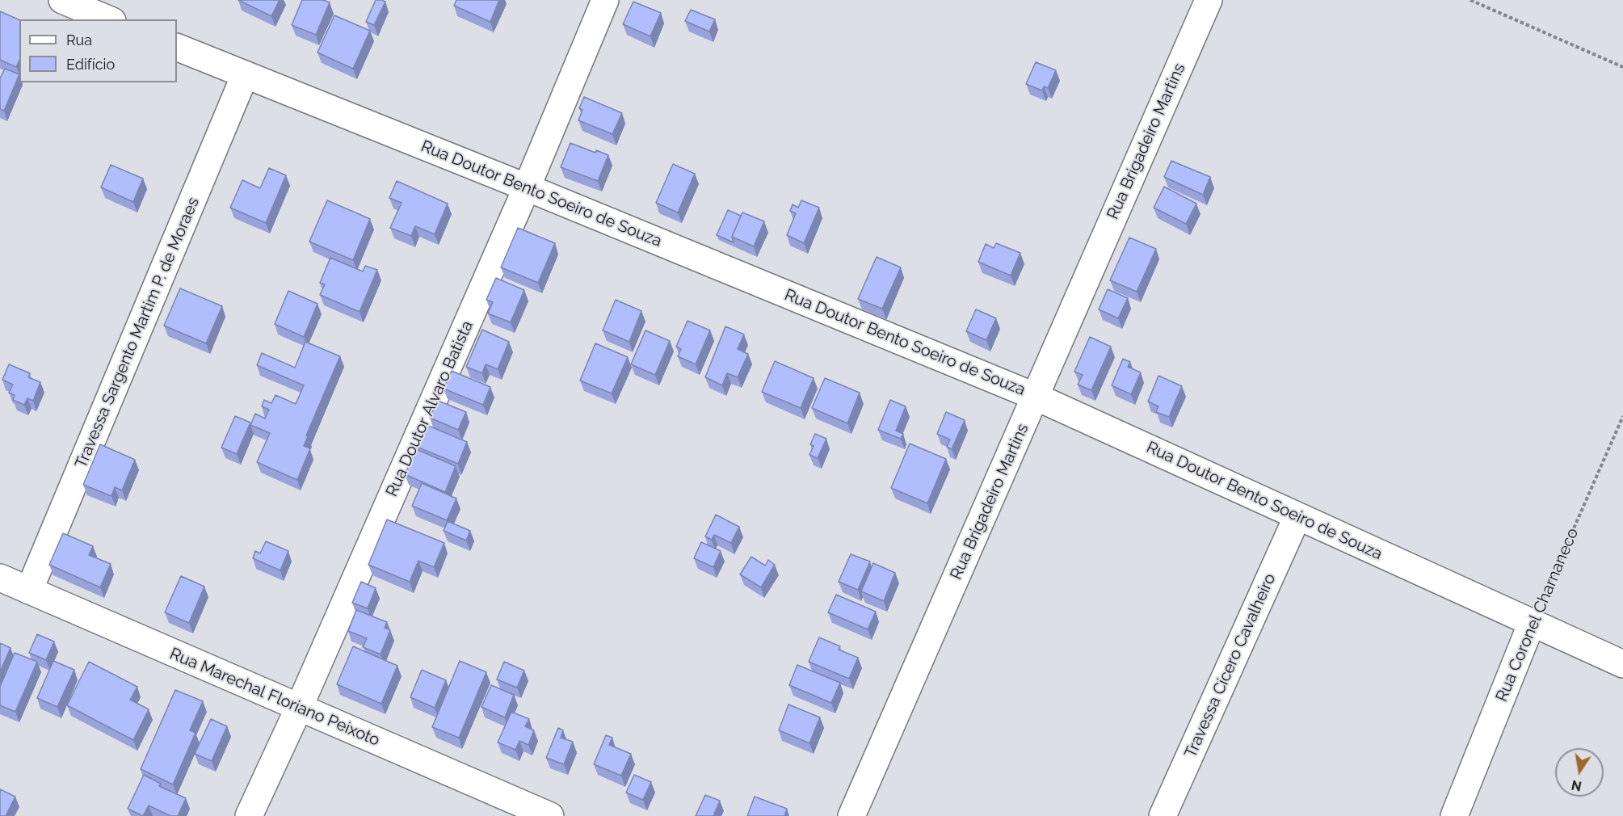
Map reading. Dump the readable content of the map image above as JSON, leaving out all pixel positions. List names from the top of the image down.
{
  "streets": {
    "street": [
      "Rua Brigadeiro Martins",
      "Rua Doutor Bento Soeiro de Souza",
      "Travessa Sargento Martim P. de Moraes",
      "Rua Doutor Alvaro Batista",
      "Rua Coronel Charnaneco",
      "Travessa Cícero Cavalheiro",
      "Rua Marechal Floriano Peixoto"
    ]
  },
  "crossings": [
    ["Rua Brigadeiro Martins", "Rua Doutor Bento Soeiro de Souza"],
    ["Rua Doutor Bento Soeiro de Souza", "Travessa Sargento Martim P. de Moraes"],
    ["Rua Doutor Bento Soeiro de Souza", "Rua Doutor Alvaro Batista"],
    ["Rua Doutor Bento Soeiro de Souza", "Rua Coronel Charnaneco"],
    ["Rua Doutor Bento Soeiro de Souza", "Travessa Cícero Cavalheiro"],
    ["Travessa Sargento Martim P. de Moraes", "Rua Marechal Floriano Peixoto"],
    ["Rua Doutor Alvaro Batista", "Rua Marechal Floriano Peixoto"]
  ],
  "legend": ["Rua", "Edifício"],
  "north": "bottom"
}
